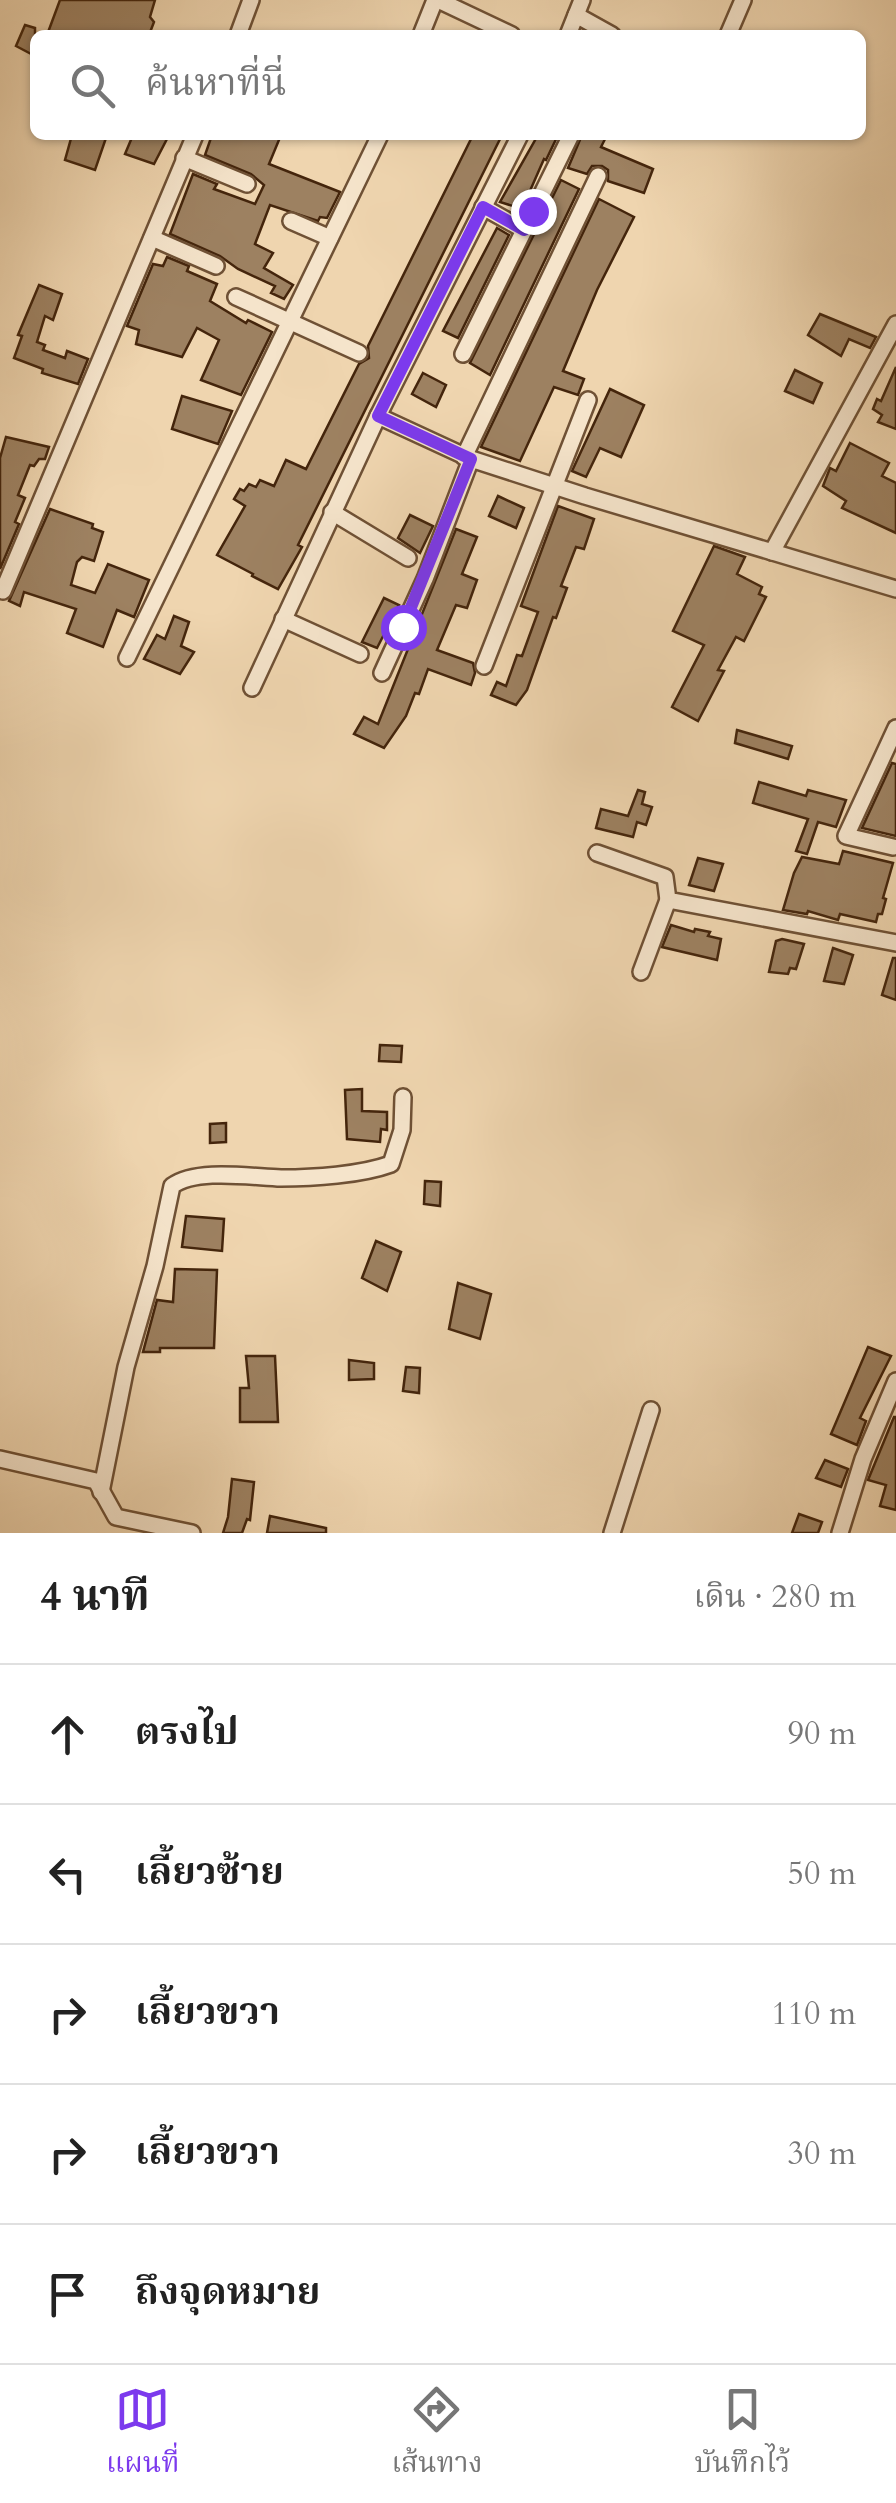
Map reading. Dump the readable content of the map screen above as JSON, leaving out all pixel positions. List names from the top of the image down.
{
  "page": {
    "search": "ค้นหาที่นี่",
    "heading": ["4 นาที", "เดิน · 280 m"],
    "list": [
      ["ตรงไป", "90 m"],
      ["เลี้ยวซ้าย", "50 m"],
      ["เลี้ยวขวา", "110 m"],
      ["เลี้ยวขวา", "30 m"],
      "ถึงจุดหมาย"
    ],
    "nav": ["แผนที่", "เส้นทาง", "บันทึกไว้"]
  }
}
